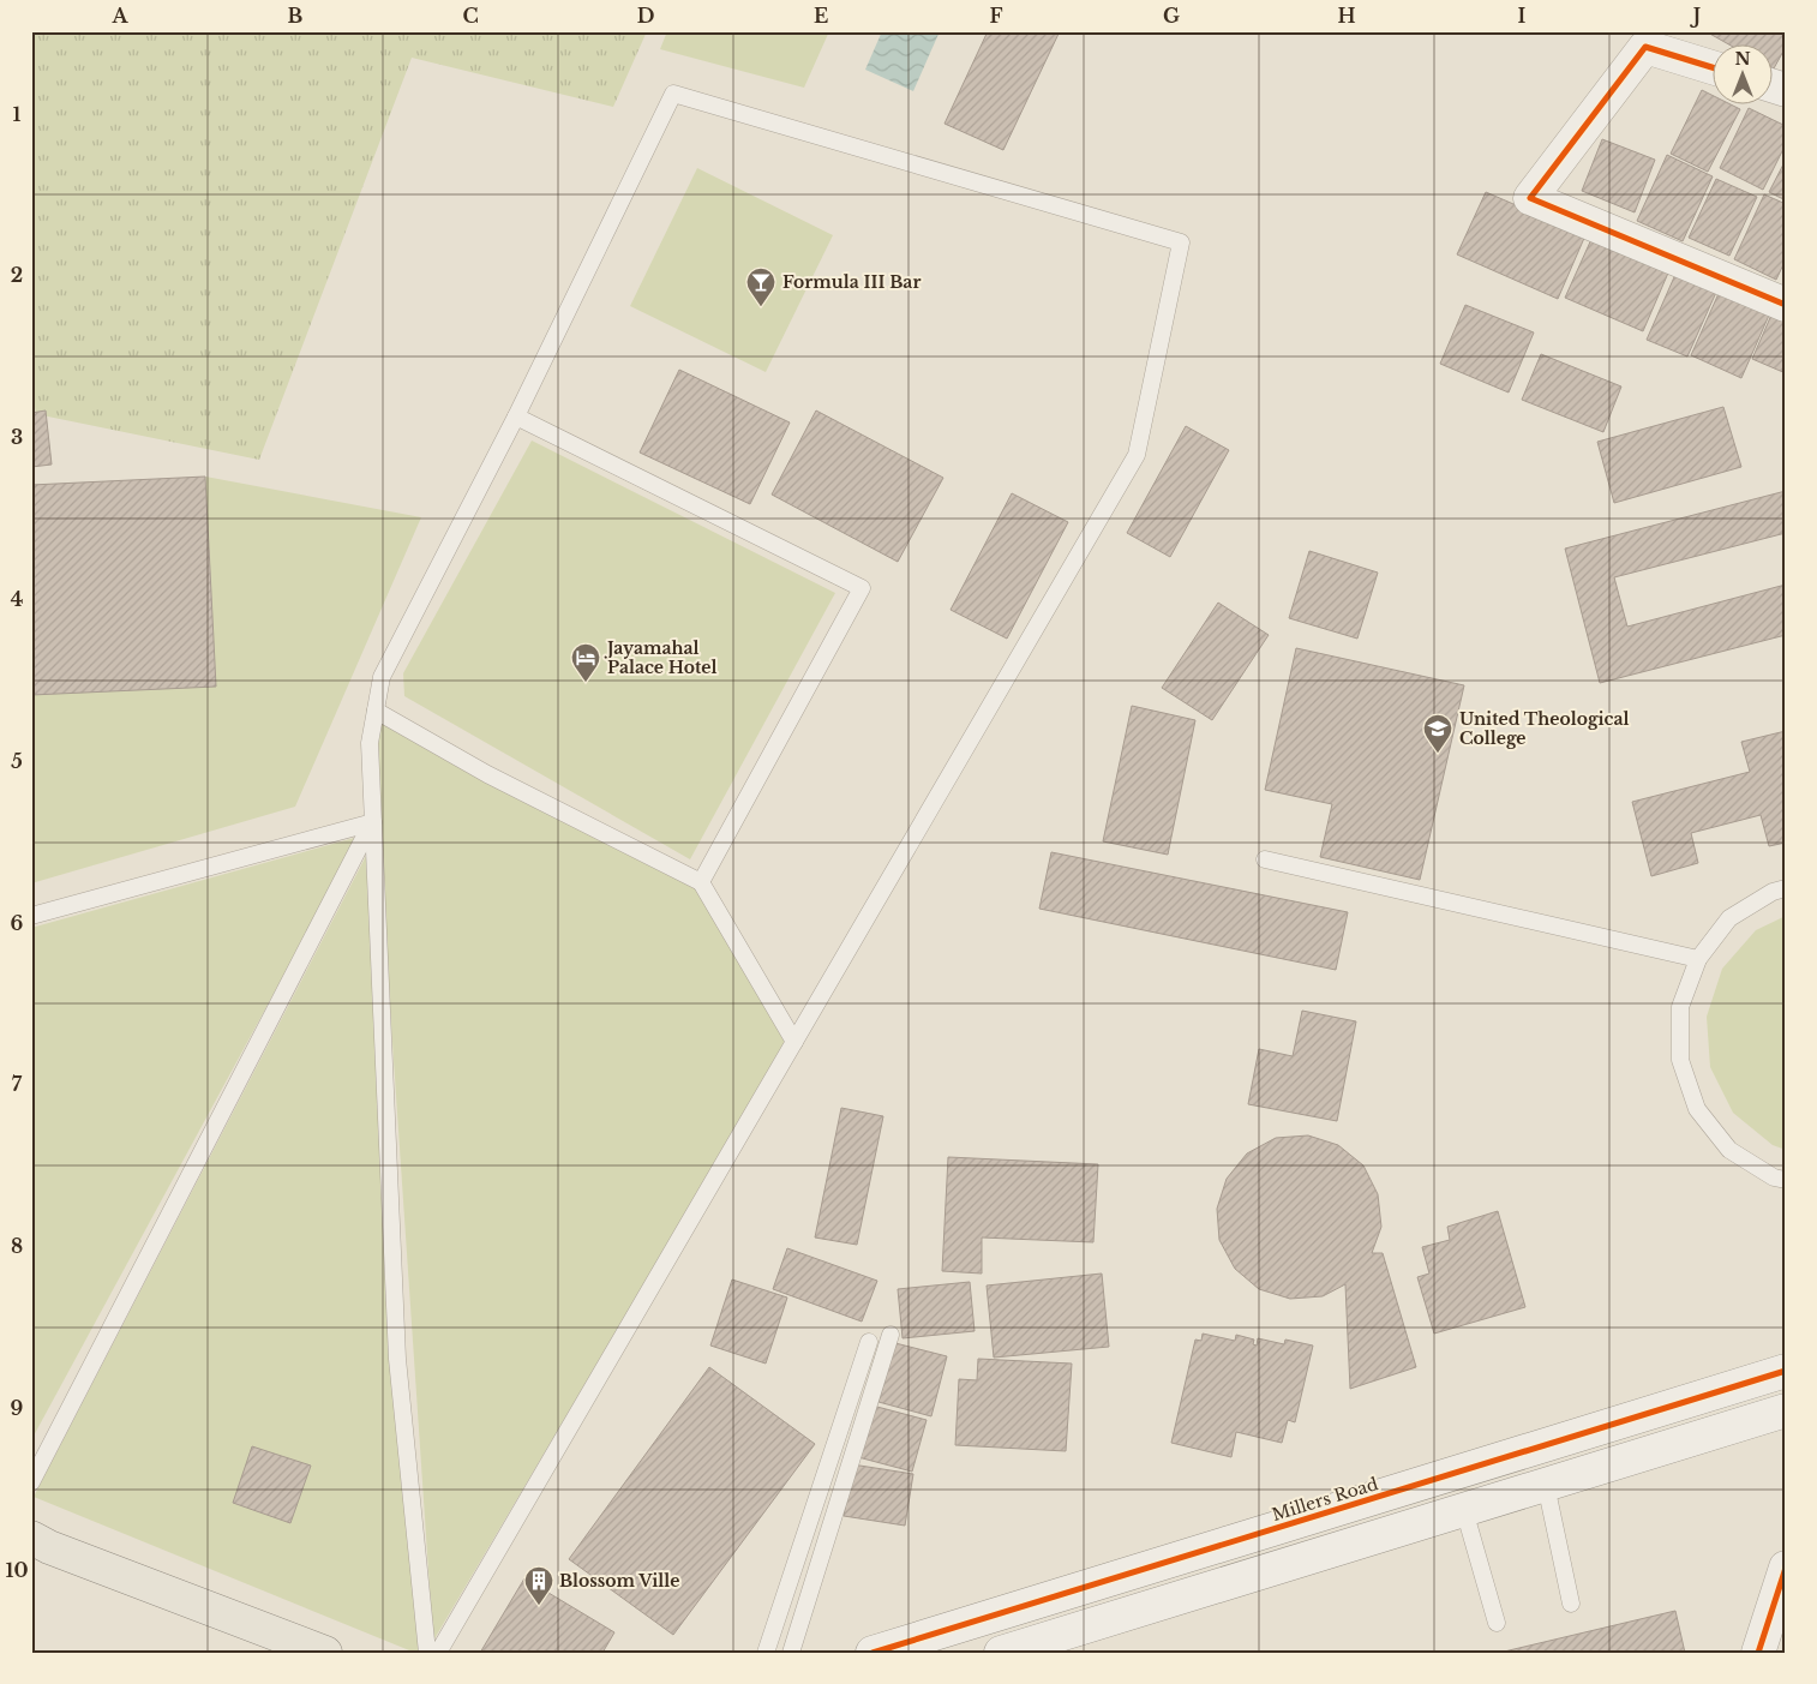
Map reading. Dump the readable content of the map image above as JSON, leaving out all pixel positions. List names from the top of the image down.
{
  "streets": {
    "street": ["Millers Road"]
  },
  "places": {
    "bar": ["Formula III Bar"],
    "hotel": ["Jayamahal Palace Hotel"],
    "school or university": ["United Theological College"],
    "building": ["Blossom Ville"]
  },
  "north": "top",
  "grid": {
    "columns": [
      "A",
      "B",
      "C",
      "D",
      "E",
      "F",
      "G",
      "H",
      "I",
      "J"
    ],
    "rows": [
      "1",
      "2",
      "3",
      "4",
      "5",
      "6",
      "7",
      "8",
      "9",
      "10"
    ]
  }
}
